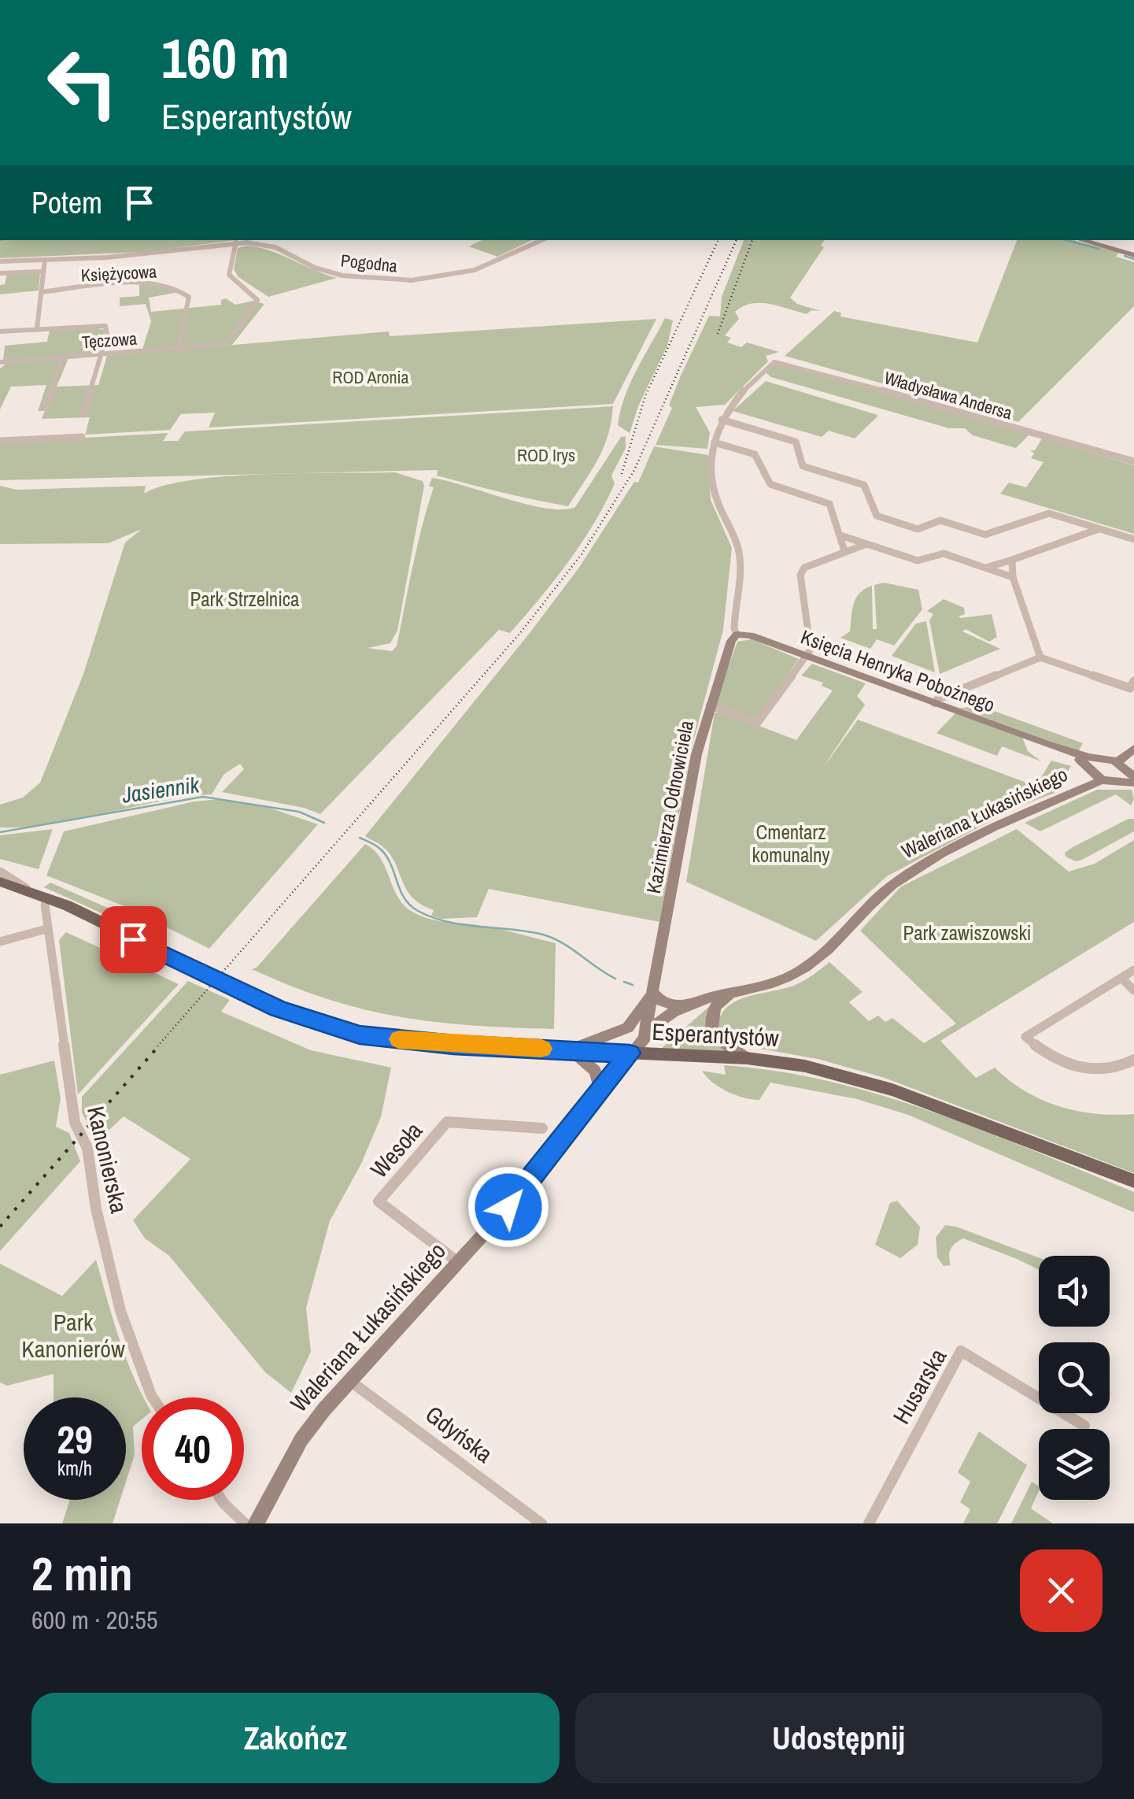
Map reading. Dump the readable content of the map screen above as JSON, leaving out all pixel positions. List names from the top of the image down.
{
  "streets": {
    "main road": ["Esperantystów"],
    "street": [
      "Pogodna",
      "Księżycowa",
      "Tęczowa",
      "Władysława Andersa",
      "Księcia Henryka Pobożnego",
      "Kazimierza Odnowiciela",
      "Waleriana Łukasińskiego",
      "Wesoła",
      "Kanonierska",
      "Husarska",
      "Gdyńska"
    ]
  },
  "crossings": [
    ["Pogodna", "Tęczowa"],
    ["Księżycowa", "Tęczowa"],
    ["Władysława Andersa", "Kazimierza Odnowiciela"],
    ["Księcia Henryka Pobożnego", "Kazimierza Odnowiciela"],
    ["Kazimierza Odnowiciela", "Waleriana Łukasińskiego"],
    ["Waleriana Łukasińskiego", "Esperantystów"],
    ["Waleriana Łukasińskiego", "Wesoła"],
    ["Waleriana Łukasińskiego", "Gdyńska"],
    ["Esperantystów", "Kanonierska"]
  ],
  "water": ["Jasiennik"],
  "parks": [
    "ROD Aronia",
    "ROD Irys",
    "Park Strzelnica",
    "Cmentarz komunalny",
    "Park zawiszowski",
    "Park Kanonierów"
  ],
  "page": {
    "turn": ["160 m", "Esperantystów"],
    "then": "Potem",
    "speed": "29 km/h",
    "limit": "40",
    "heading": ["2 min", "600 m · 20:55"],
    "buttons": ["Zakończ", "Udostępnij"]
  }
}
